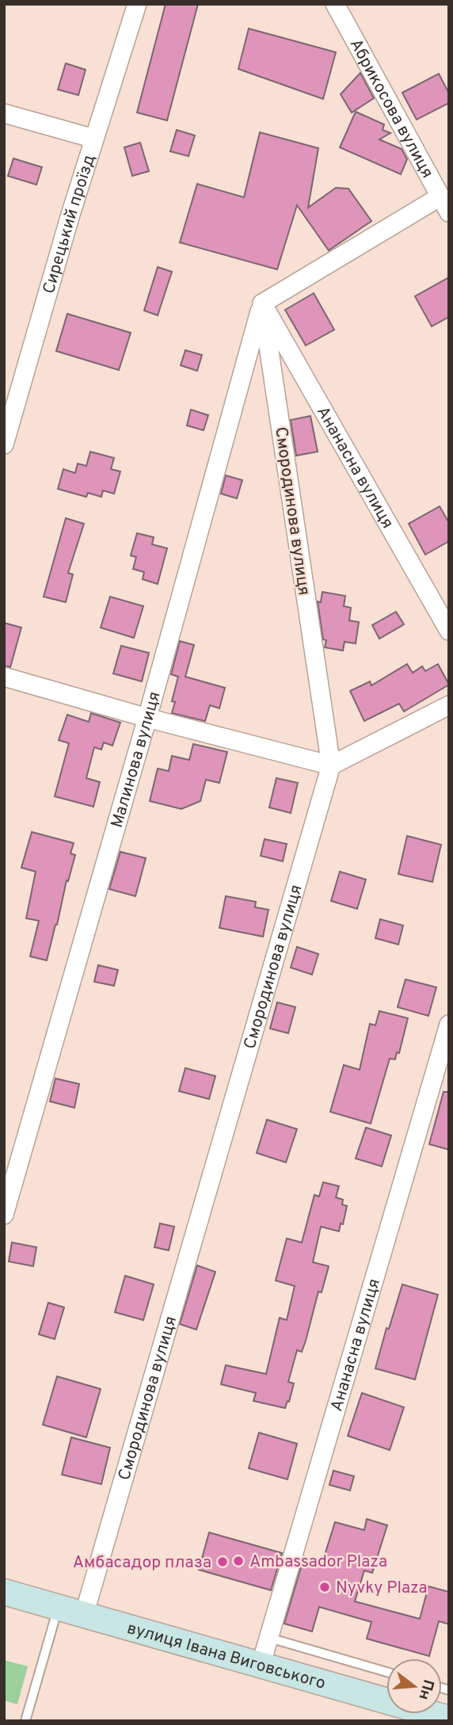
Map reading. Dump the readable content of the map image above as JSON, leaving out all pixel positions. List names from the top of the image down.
{
  "streets": {
    "main road": ["вулиця Івана Виговського"],
    "street": [
      "Абрикосова вулиця",
      "Сирецький проїзд",
      "Ананасна вулиця",
      "Смородинова вулиця",
      "Малинова вулиця"
    ]
  },
  "crossings": [
    ["Ананасна вулиця", "Смородинова вулиця"],
    ["Ананасна вулиця", "Малинова вулиця"],
    ["Ананасна вулиця", "вулиця Івана Виговського"],
    ["Смородинова вулиця", "Малинова вулиця"],
    ["Смородинова вулиця", "вулиця Івана Виговського"]
  ],
  "places": ["Ambassador Plaza", "Амбасадор плаза", "Nyvky Plaza"],
  "north": "right"
}
